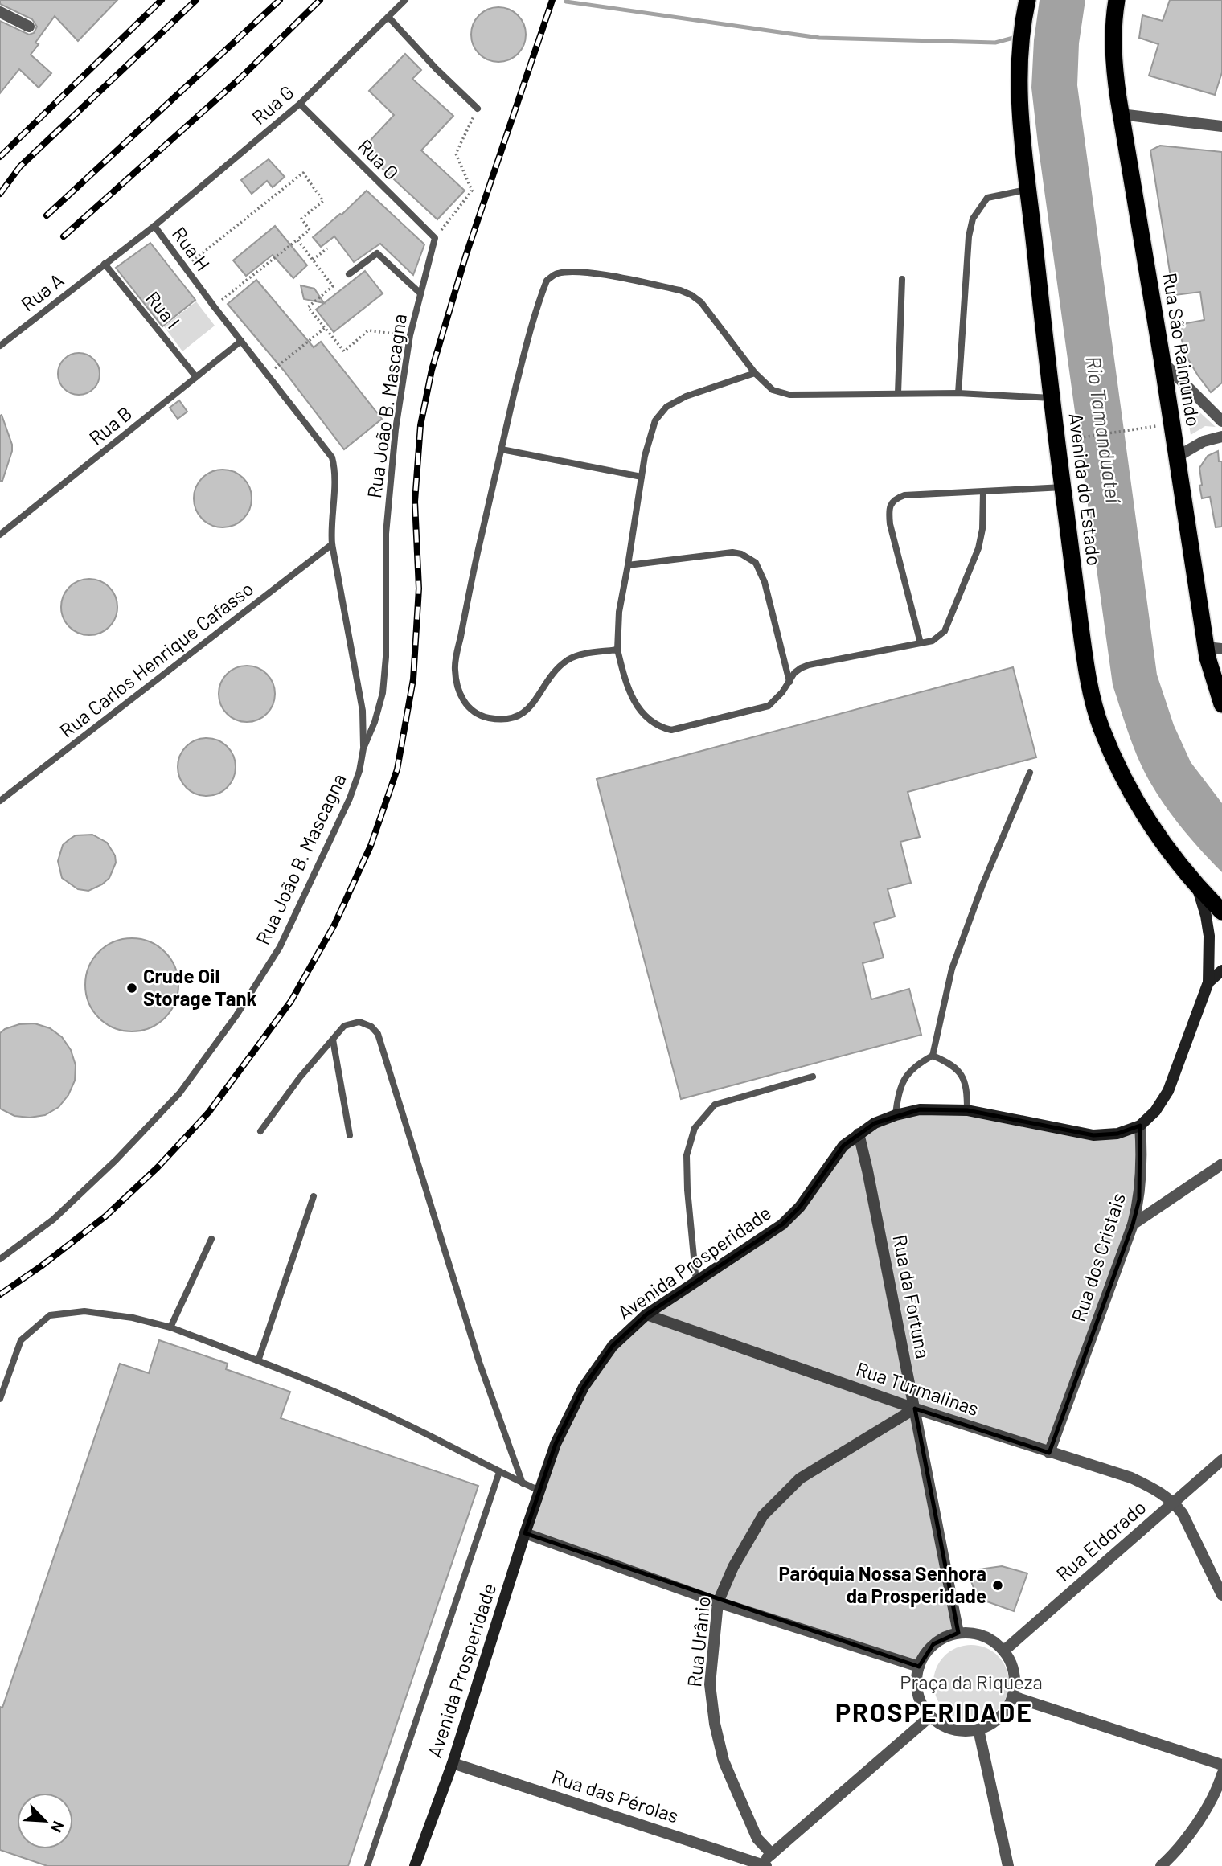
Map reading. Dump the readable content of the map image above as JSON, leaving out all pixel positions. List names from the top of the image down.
{
  "streets": {
    "highway": ["Rua São Raimundo", "Avenida do Estado"],
    "main road": ["Avenida Prosperidade"],
    "street": [
      "Rua dos Cristais",
      "Rua da Fortuna",
      "Rua Turmalinas",
      "Rua Eldorado",
      "Rua Urânio",
      "Rua das Pérolas"
    ],
    "lane": [
      "Rua G",
      "Rua O",
      "Rua H",
      "Rua A",
      "Rua I",
      "Rua João B. Mascagna",
      "Rua B",
      "Rua Carlos Henrique Cafasso"
    ]
  },
  "crossings": [
    ["Rua G", "Rua O"],
    ["Rua G", "Rua H"],
    ["Rua O", "Rua João B. Mascagna"],
    ["Rua H", "Rua A"],
    ["Rua H", "Rua I"],
    ["Rua H", "Rua João B. Mascagna"],
    ["Rua H", "Rua B"],
    ["Rua H", "Rua Carlos Henrique Cafasso"],
    ["Rua A", "Rua I"],
    ["Rua I", "Rua B"],
    ["Rua dos Cristais", "Avenida Prosperidade"],
    ["Rua dos Cristais", "Rua Turmalinas"],
    ["Avenida Prosperidade", "Rua da Fortuna"],
    ["Avenida Prosperidade", "Rua Turmalinas"],
    ["Avenida Prosperidade", "Rua das Pérolas"],
    ["Rua da Fortuna", "Rua Turmalinas"],
    ["Rua da Fortuna", "Rua Eldorado"],
    ["Rua da Fortuna", "Rua Urânio"],
    ["Rua Turmalinas", "Rua Eldorado"],
    ["Rua Turmalinas", "Rua Urânio"]
  ],
  "districts": ["PROSPERIDADE"],
  "water": ["Rio Tamanduateí"],
  "parks": ["Praça da Riqueza"],
  "places": ["Crude Oil Storage Tank", "Paróquia Nossa Senhora da Prosperidade"],
  "north": "bottom right"
}
